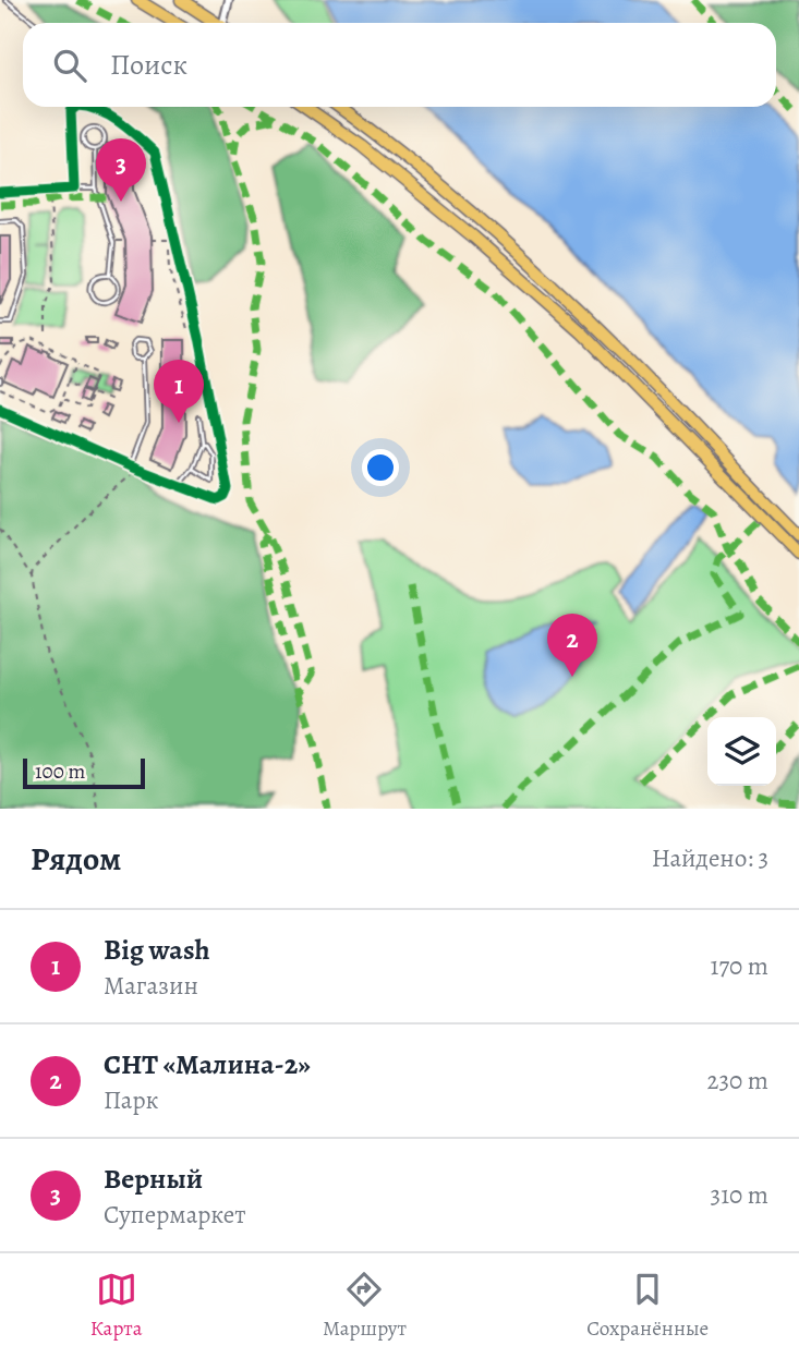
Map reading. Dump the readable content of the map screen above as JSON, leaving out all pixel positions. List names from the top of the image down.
{
  "scale_bar": "100 m",
  "page": {
    "search": "Поиск",
    "pins": ["3", "1", "2"],
    "scale": "100 m",
    "heading": ["Рядом", "Найдено: 3"],
    "list": [
      {
        "mark": "1",
        "name": "Big wash",
        "note": "Магазин",
        "value": "170 m"
      },
      {
        "mark": "2",
        "name": "СНТ «Малина-2»",
        "note": "Парк",
        "value": "230 m"
      },
      {
        "mark": "3",
        "name": "Верный",
        "note": "Супермаркет",
        "value": "310 m"
      }
    ],
    "nav": ["Карта", "Маршрут", "Сохранённые"]
  }
}
